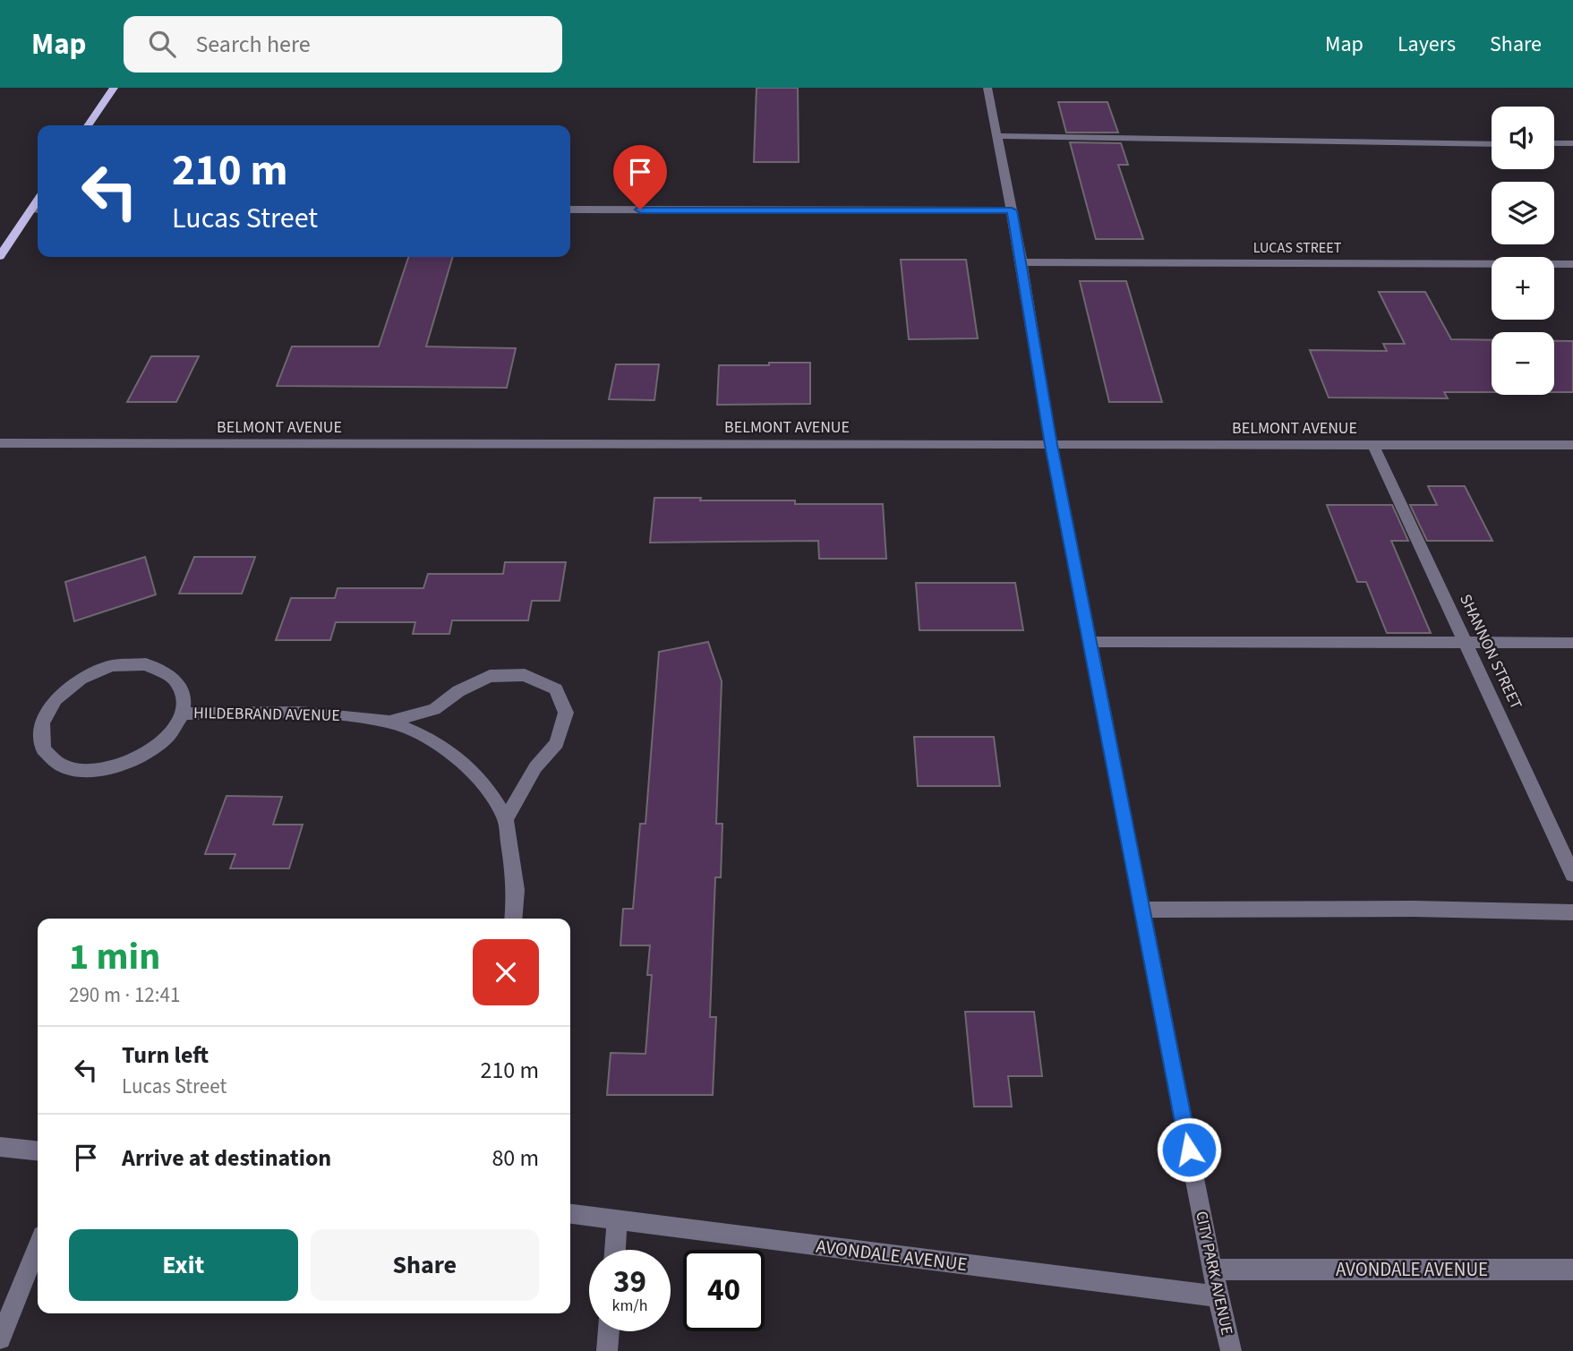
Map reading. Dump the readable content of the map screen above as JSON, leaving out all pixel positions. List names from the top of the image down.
{
  "streets": {
    "street": [
      "LUCAS STREET",
      "BELMONT AVENUE",
      "SHANNON STREET",
      "HILDEBRAND AVENUE",
      "AVONDALE AVENUE",
      "CITY PARK AVENUE"
    ]
  },
  "crossings": [
    ["LUCAS STREET", "CITY PARK AVENUE"],
    ["BELMONT AVENUE", "SHANNON STREET"],
    ["BELMONT AVENUE", "CITY PARK AVENUE"],
    ["AVONDALE AVENUE", "CITY PARK AVENUE"]
  ],
  "page": {
    "header": "Map",
    "search": "Search here",
    "nav": ["Map", "Layers", "Share"],
    "map_buttons": ["+", "−"],
    "turn": ["210 m", "Lucas Street"],
    "heading": ["1 min", "290 m · 12:41"],
    "list": [
      {
        "name": "Turn left",
        "note": "Lucas Street",
        "value": "210 m"
      },
      {
        "name": "Arrive at destination",
        "value": "80 m"
      }
    ],
    "buttons": ["Exit", "Share"],
    "speed": "39 km/h",
    "limit": "40"
  }
}
